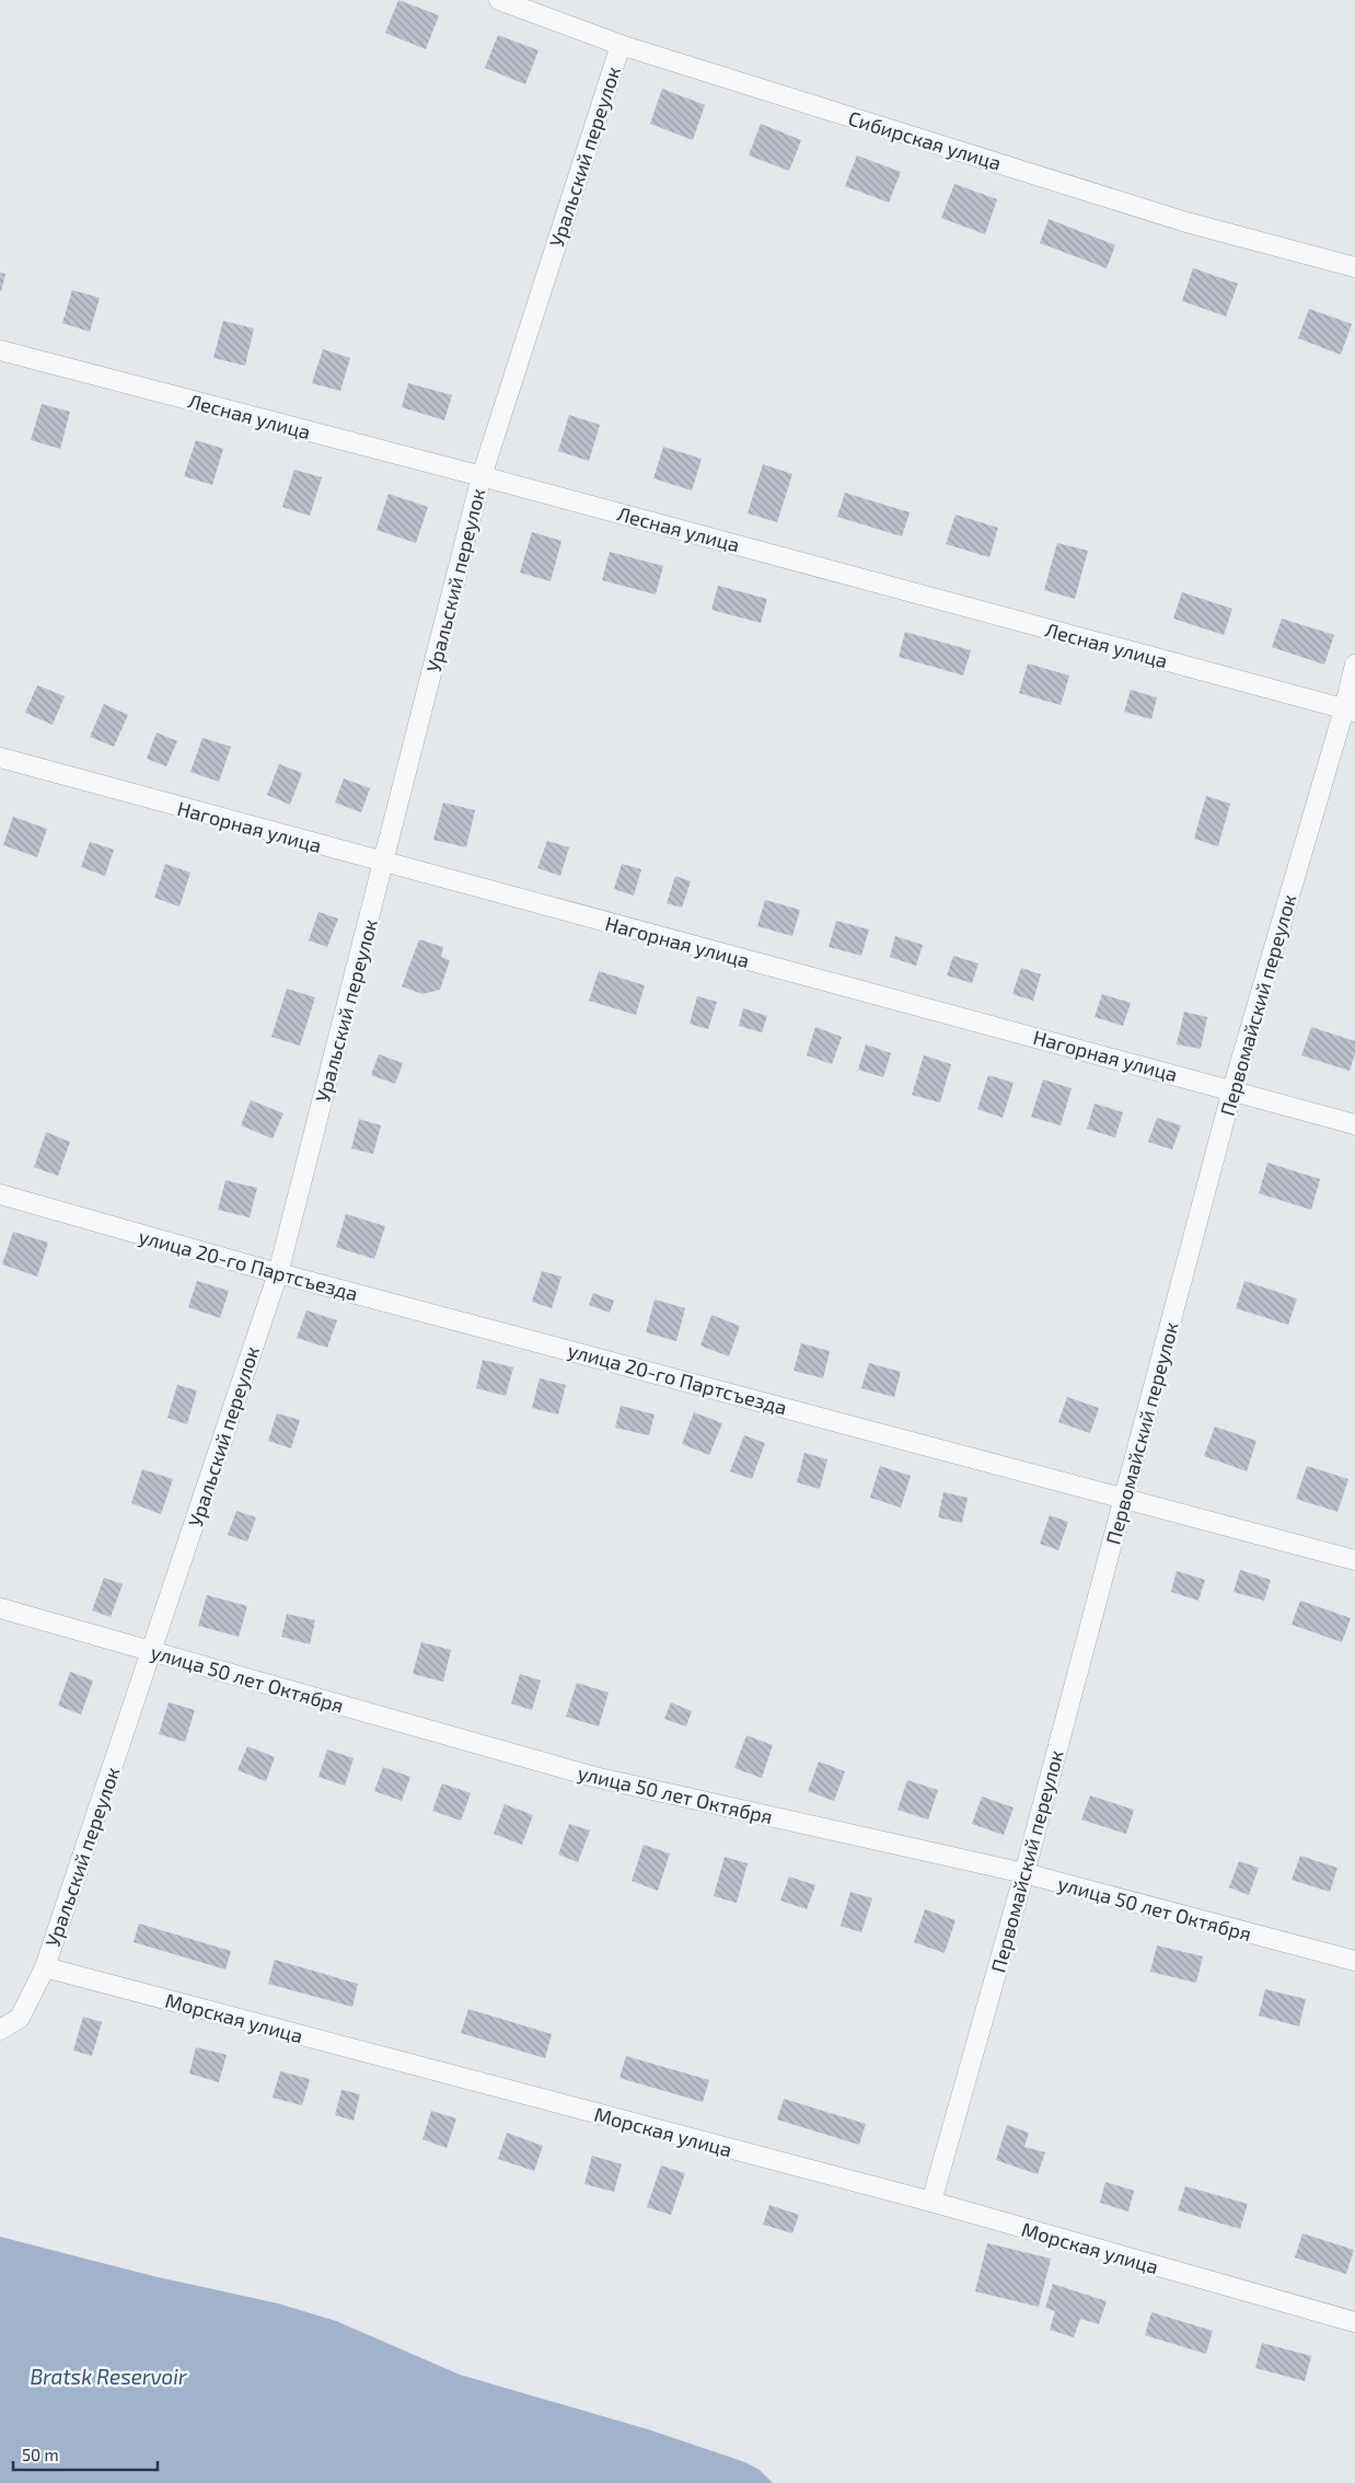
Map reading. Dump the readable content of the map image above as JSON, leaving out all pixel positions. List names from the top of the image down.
{
  "streets": {
    "street": [
      "Сибирская улица",
      "Уральский переулок",
      "Лесная улица",
      "Нагорная улица",
      "Первомайский переулок",
      "улица 20-го Партсъезда",
      "улица 50 лет Октября",
      "Морская улица"
    ]
  },
  "crossings": [
    ["Сибирская улица", "Уральский переулок"],
    ["Уральский переулок", "Лесная улица"],
    ["Уральский переулок", "Нагорная улица"],
    ["Уральский переулок", "улица 20-го Партсъезда"],
    ["Уральский переулок", "улица 50 лет Октября"],
    ["Уральский переулок", "Морская улица"],
    ["Лесная улица", "Первомайский переулок"],
    ["Нагорная улица", "Первомайский переулок"],
    ["Первомайский переулок", "улица 20-го Партсъезда"],
    ["Первомайский переулок", "улица 50 лет Октября"],
    ["Первомайский переулок", "Морская улица"]
  ],
  "water": ["Bratsk Reservoir"],
  "scale_bar": "50 m"
}
